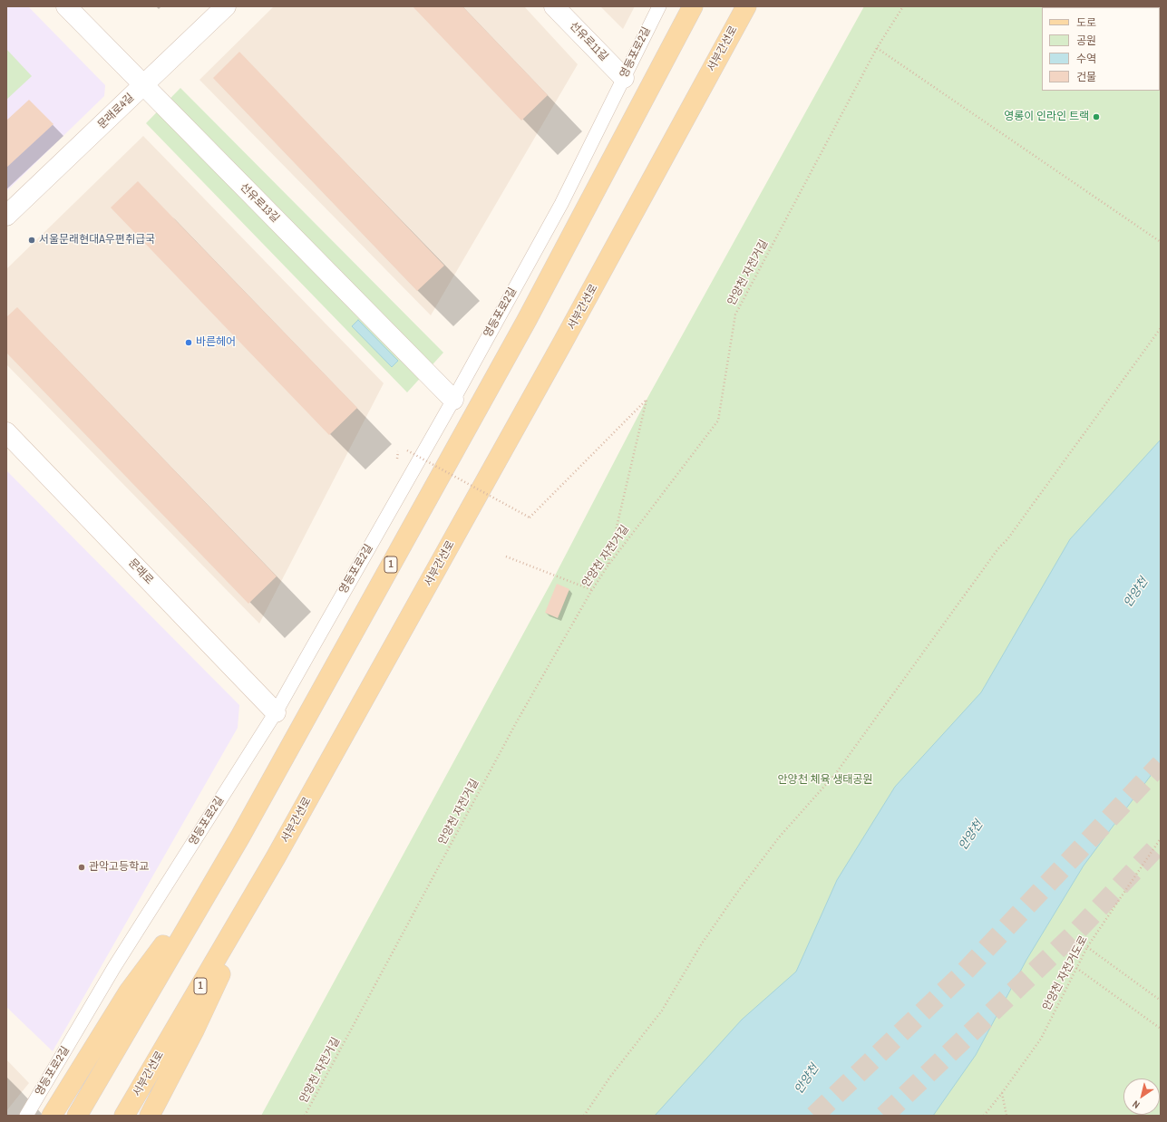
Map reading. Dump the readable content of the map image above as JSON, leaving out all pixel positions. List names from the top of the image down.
{
  "streets": {
    "main road": ["서부간선로", "1"],
    "street": [
      "선유로11길",
      "문래로4길",
      "선유로13길",
      "문래로"
    ],
    "lane": ["영등포로2길"],
    "path": ["안양천 자전거길", "안양천 자전거도로"]
  },
  "crossings": [
    ["선유로11길", "영등포로2길"],
    ["영등포로2길", "선유로13길"],
    ["영등포로2길", "문래로"],
    ["문래로4길", "선유로13길"]
  ],
  "water": ["안양천"],
  "parks": ["안양천 체육 생태공원"],
  "places": [
    "영롱이 인라인 트랙",
    "서울문래현대A우편취급국",
    "바른헤어",
    "관악고등학교"
  ],
  "legend": [
    "도로",
    "공원",
    "수역",
    "건물"
  ],
  "north": "bottom left"
}
